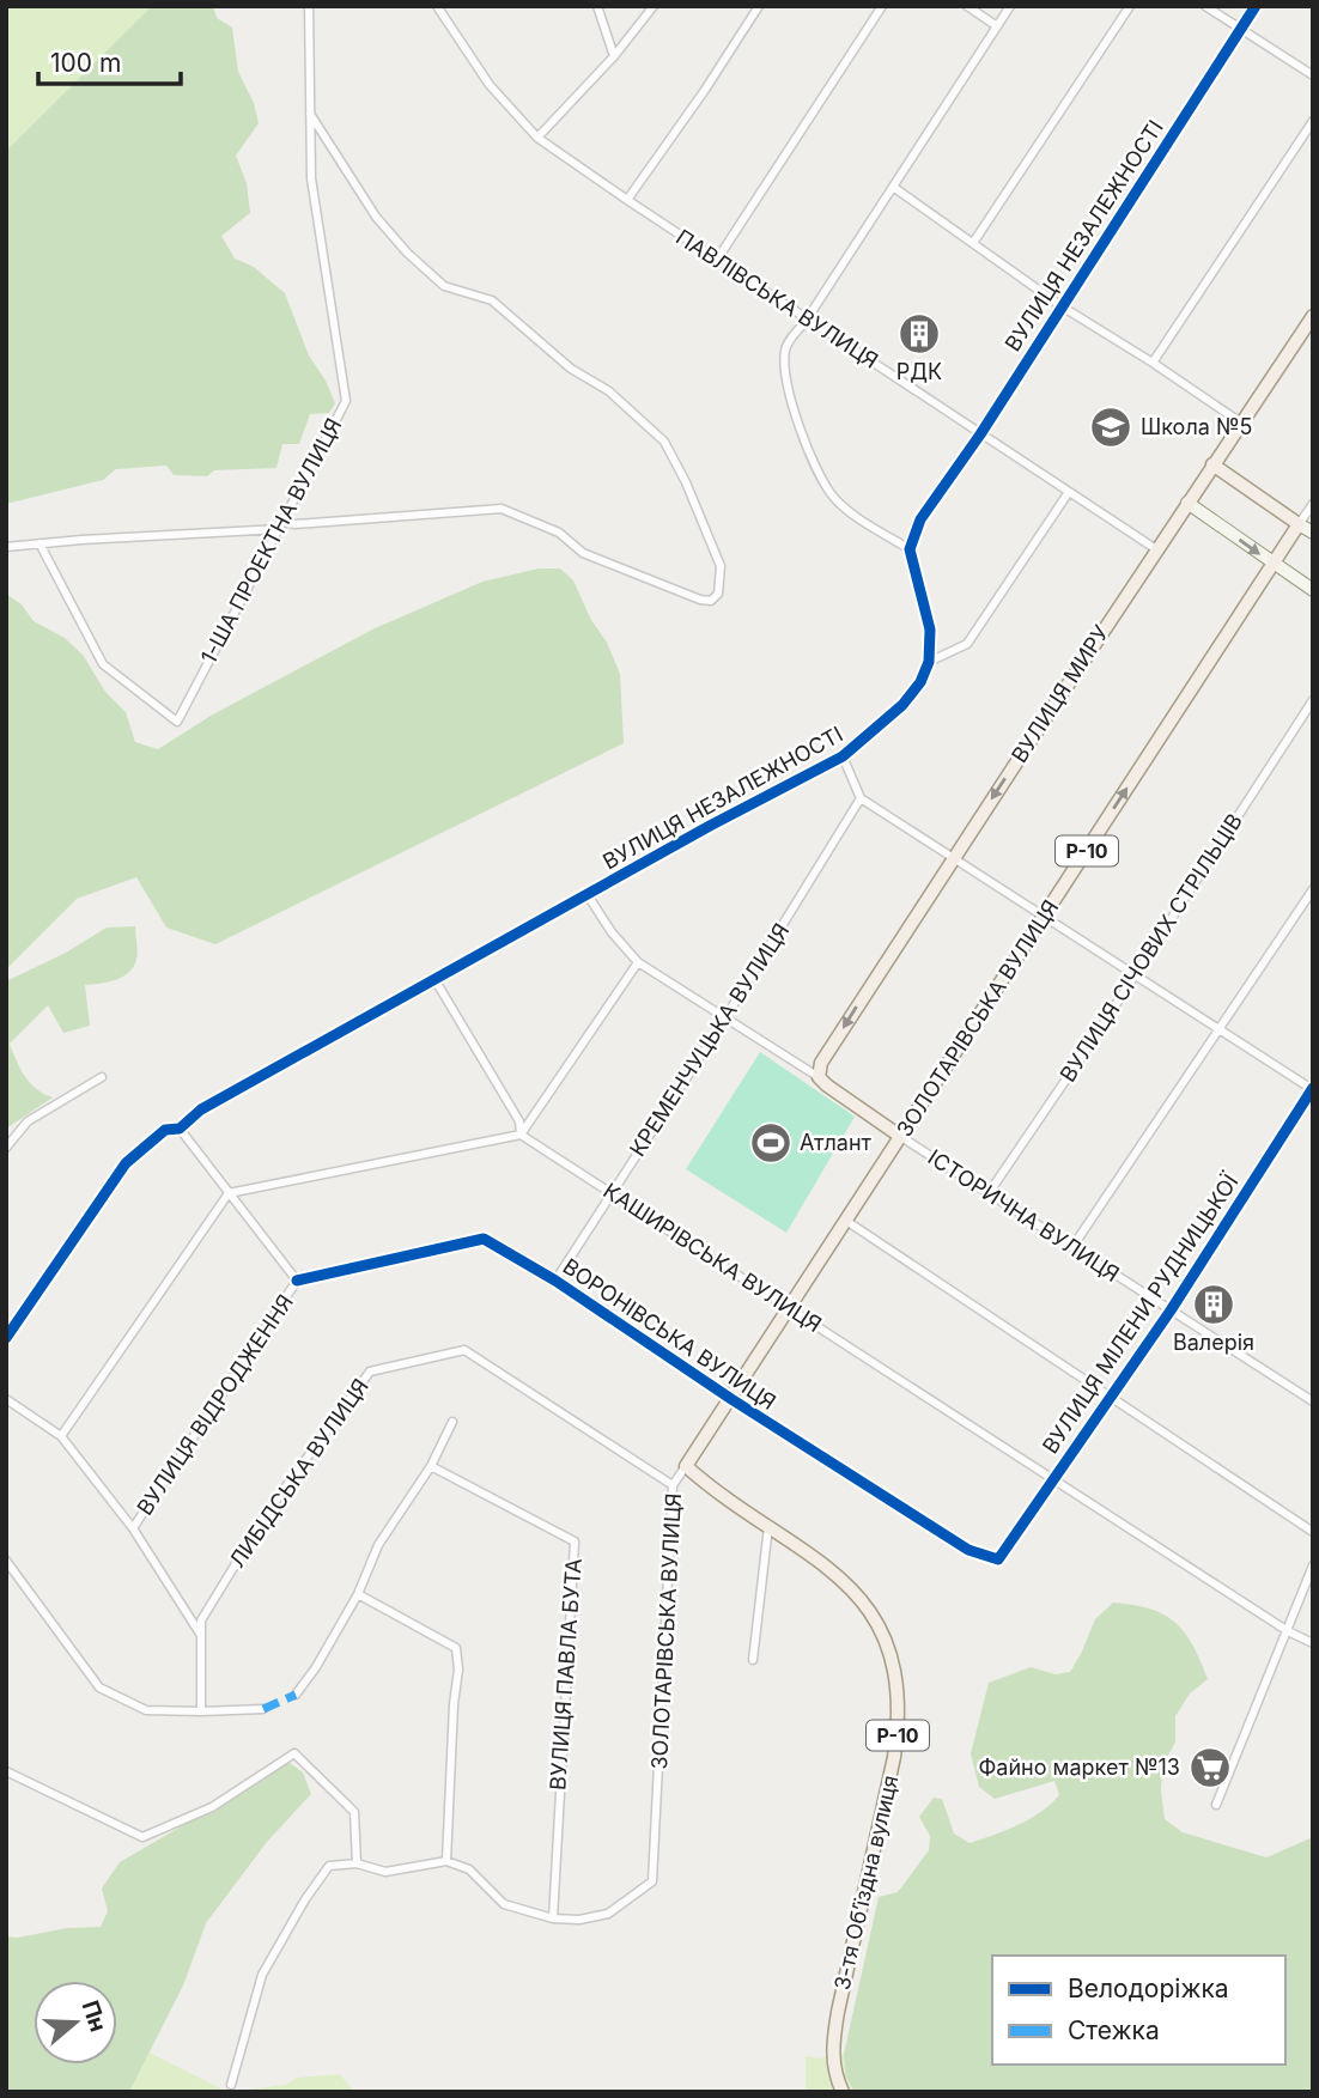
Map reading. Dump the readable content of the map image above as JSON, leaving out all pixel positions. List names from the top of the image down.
{
  "streets": {
    "main road": [
      "ВУЛИЦЯ МИРУ",
      "Р-10",
      "ЗОЛОТАРІВСЬКА ВУЛИЦЯ",
      "ІСТОРИЧНА ВУЛИЦЯ",
      "3-тя Обʼїздна вулиця"
    ],
    "street": [
      "ВУЛИЦЯ НЕЗАЛЕЖНОСТІ",
      "ПАВЛІВСЬКА ВУЛИЦЯ",
      "1-ША ПРОЕКТНА ВУЛИЦЯ",
      "ВУЛИЦЯ СІЧОВИХ СТРІЛЬЦІВ",
      "КРЕМЕНЧУЦЬКА ВУЛИЦЯ",
      "КАШИРІВСЬКА ВУЛИЦЯ",
      "ВУЛИЦЯ МІЛЕНИ РУДНИЦЬКОЇ",
      "ВОРОНІВСЬКА ВУЛИЦЯ",
      "ВУЛИЦЯ ВІДРОДЖЕННЯ",
      "ЛИБІДСЬКА ВУЛИЦЯ",
      "ВУЛИЦЯ ПАВЛА БУТА"
    ]
  },
  "crossings": [
    ["ВУЛИЦЯ НЕЗАЛЕЖНОСТІ", "ПАВЛІВСЬКА ВУЛИЦЯ"],
    ["ВУЛИЦЯ НЕЗАЛЕЖНОСТІ", "ІСТОРИЧНА ВУЛИЦЯ"],
    ["ПАВЛІВСЬКА ВУЛИЦЯ", "ВУЛИЦЯ МИРУ"],
    ["ВУЛИЦЯ МИРУ", "ІСТОРИЧНА ВУЛИЦЯ"],
    ["ВУЛИЦЯ СІЧОВИХ СТРІЛЬЦІВ", "ІСТОРИЧНА ВУЛИЦЯ"],
    ["ЗОЛОТАРІВСЬКА ВУЛИЦЯ", "ІСТОРИЧНА ВУЛИЦЯ"],
    ["ЗОЛОТАРІВСЬКА ВУЛИЦЯ", "КАШИРІВСЬКА ВУЛИЦЯ"],
    ["ЗОЛОТАРІВСЬКА ВУЛИЦЯ", "ВОРОНІВСЬКА ВУЛИЦЯ"],
    ["ЗОЛОТАРІВСЬКА ВУЛИЦЯ", "ЛИБІДСЬКА ВУЛИЦЯ"],
    ["ЗОЛОТАРІВСЬКА ВУЛИЦЯ", "ВУЛИЦЯ ПАВЛА БУТА"],
    ["ЗОЛОТАРІВСЬКА ВУЛИЦЯ", "3-тя Обʼїздна вулиця"],
    ["КРЕМЕНЧУЦЬКА ВУЛИЦЯ", "ІСТОРИЧНА ВУЛИЦЯ"],
    ["КРЕМЕНЧУЦЬКА ВУЛИЦЯ", "КАШИРІВСЬКА ВУЛИЦЯ"],
    ["КРЕМЕНЧУЦЬКА ВУЛИЦЯ", "ВОРОНІВСЬКА ВУЛИЦЯ"],
    ["ІСТОРИЧНА ВУЛИЦЯ", "ВУЛИЦЯ МІЛЕНИ РУДНИЦЬКОЇ"],
    ["КАШИРІВСЬКА ВУЛИЦЯ", "ВУЛИЦЯ МІЛЕНИ РУДНИЦЬКОЇ"],
    ["ВУЛИЦЯ МІЛЕНИ РУДНИЦЬКОЇ", "ВОРОНІВСЬКА ВУЛИЦЯ"],
    ["ВОРОНІВСЬКА ВУЛИЦЯ", "ВУЛИЦЯ ВІДРОДЖЕННЯ"]
  ],
  "one_way": ["ВУЛИЦЯ МИРУ"],
  "places": {
    "building": ["РДК", "Валерія"],
    "school or university": ["Школа №5"],
    "sports": ["Атлант"],
    "supermarket": ["Файно маркет №13"]
  },
  "legend": ["Велодоріжка", "Стежка"],
  "scale_bar": "100 m",
  "north": "right"
}
